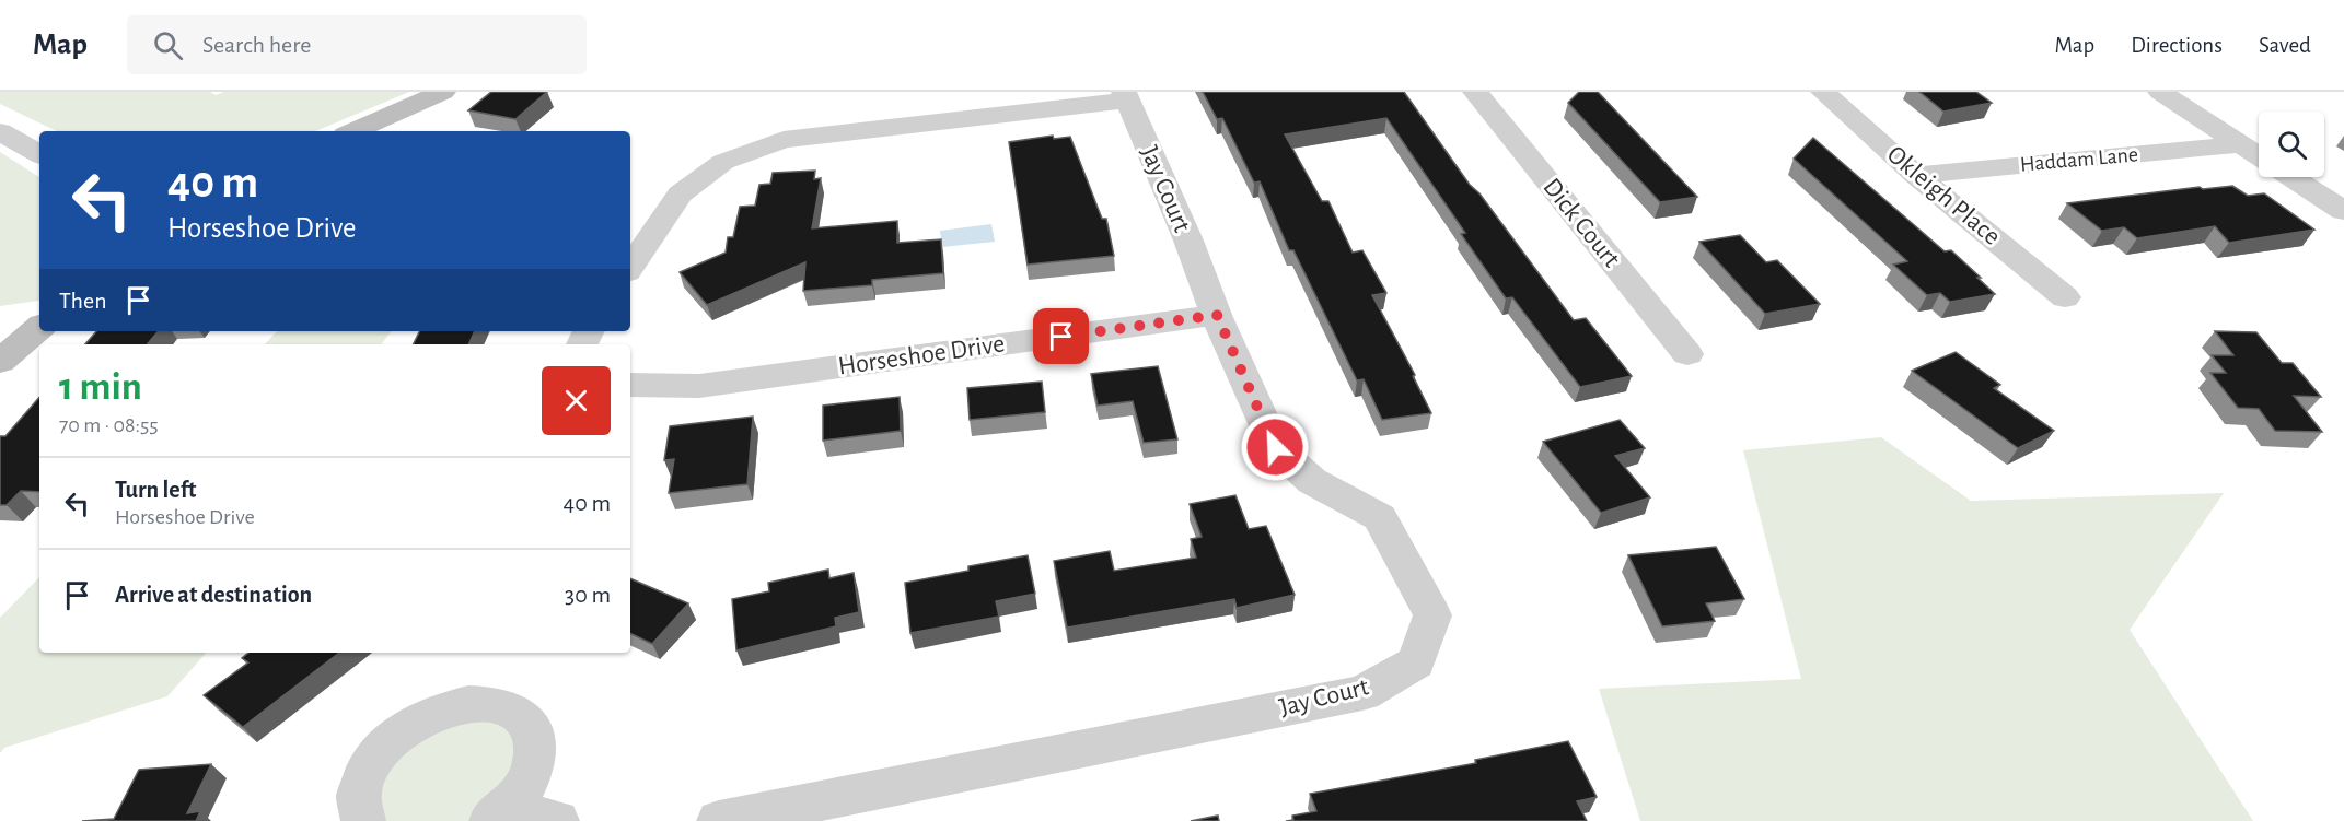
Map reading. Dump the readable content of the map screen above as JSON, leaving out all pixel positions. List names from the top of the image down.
{
  "streets": {
    "street": [
      "Haddam Lane",
      "Jay Court",
      "Okleigh Place",
      "Dick Court",
      "Horseshoe Drive"
    ]
  },
  "crossings": [
    ["Haddam Lane", "Okleigh Place"],
    ["Jay Court", "Horseshoe Drive"]
  ],
  "page": {
    "header": "Map",
    "search": "Search here",
    "nav": ["Map", "Directions", "Saved"],
    "turn": ["40 m", "Horseshoe Drive"],
    "then": "Then",
    "heading": ["1 min", "70 m · 08:55"],
    "list": [
      {
        "name": "Turn left",
        "note": "Horseshoe Drive",
        "value": "40 m"
      },
      {
        "name": "Arrive at destination",
        "value": "30 m"
      }
    ]
  }
}
